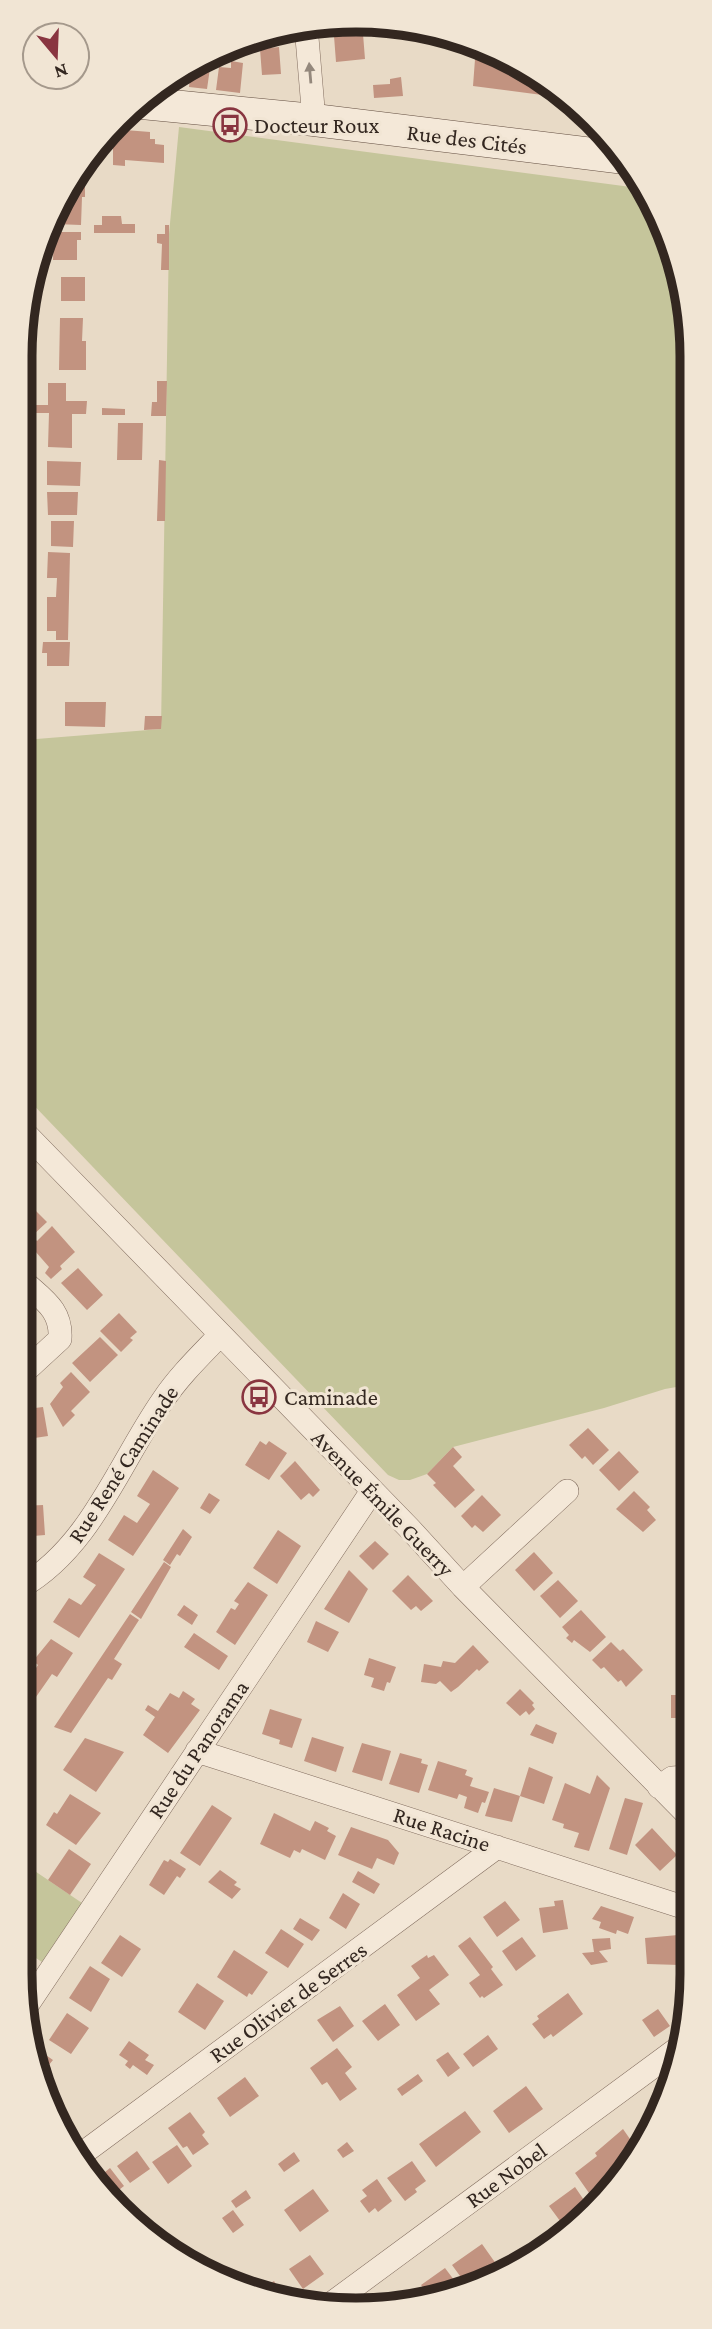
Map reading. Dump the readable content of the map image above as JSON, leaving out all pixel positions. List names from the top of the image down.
{
  "streets": {
    "street": [
      "Rue des Cités",
      "Rue René Caminade",
      "Avenue Émile Guerry",
      "Rue du Panorama",
      "Rue Racine",
      "Rue Olivier de Serres",
      "Rue Nobel"
    ]
  },
  "crossings": [
    ["Rue René Caminade", "Avenue Émile Guerry"],
    ["Avenue Émile Guerry", "Rue du Panorama"],
    ["Rue du Panorama", "Rue Racine"],
    ["Rue Racine", "Rue Olivier de Serres"]
  ],
  "places": {
    "bus stop": ["Docteur Roux", "Caminade"]
  },
  "north": "bottom"
}
